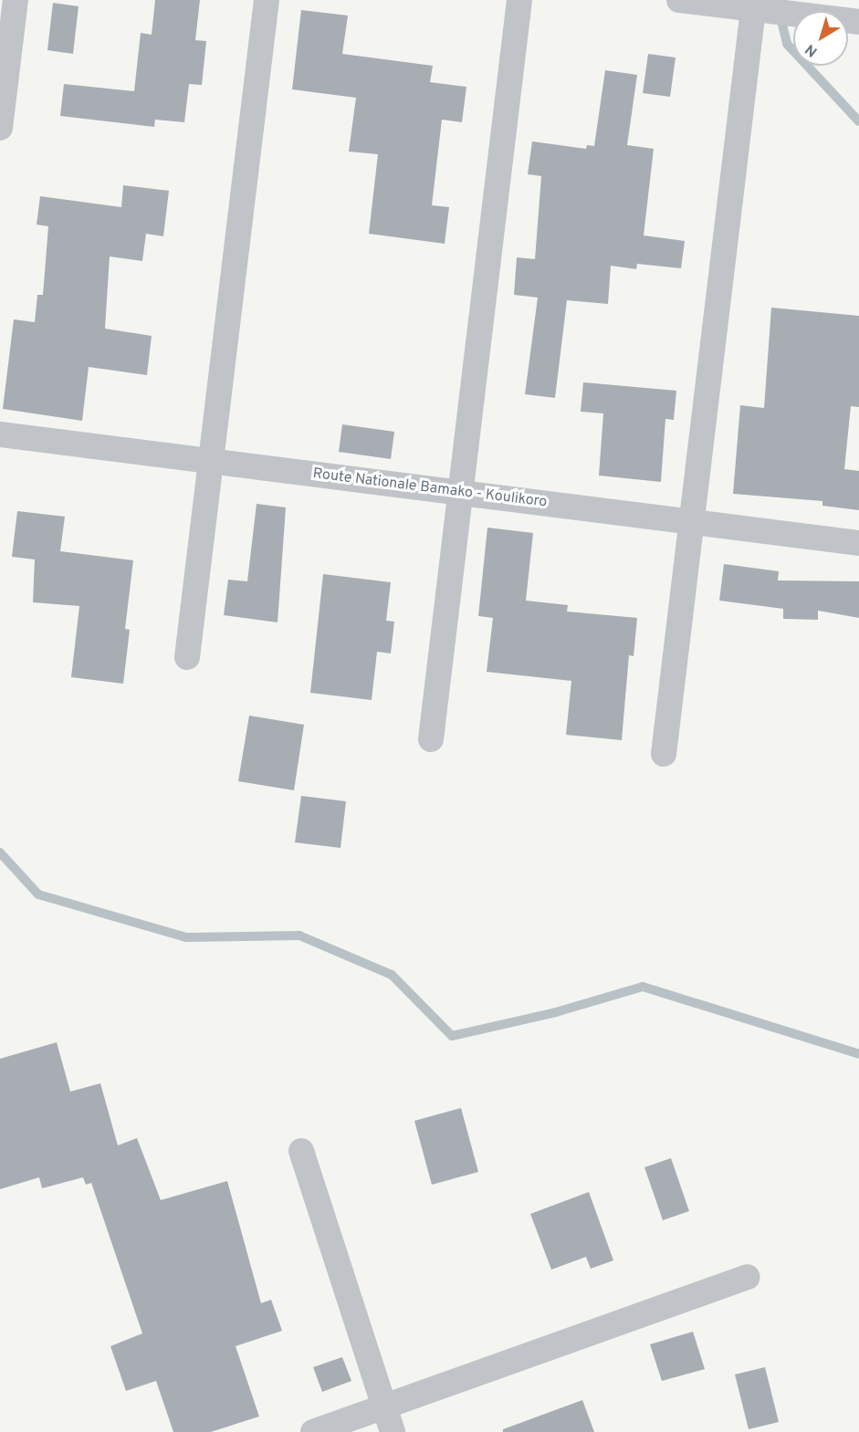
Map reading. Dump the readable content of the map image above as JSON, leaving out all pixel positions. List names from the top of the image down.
{
  "streets": {
    "street": ["Route Nationale Bamako - Koulikoro"]
  },
  "north": "bottom left"
}
